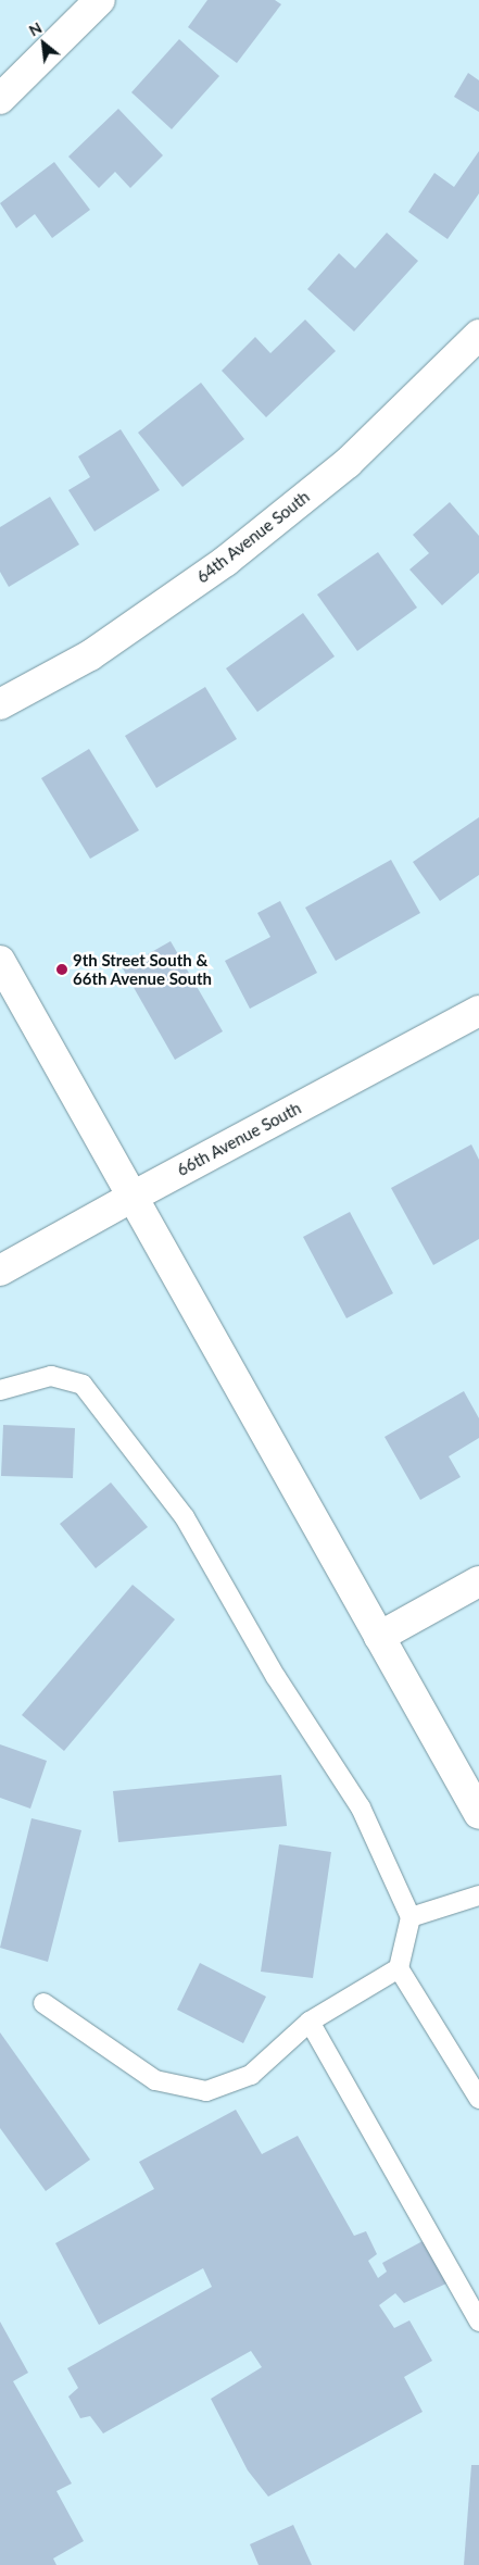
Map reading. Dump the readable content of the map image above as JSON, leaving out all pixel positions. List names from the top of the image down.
{
  "streets": {
    "street": ["64th Avenue South", "66th Avenue South"]
  },
  "places": ["9th Street South & 66th Avenue South"],
  "north": "top left"
}
